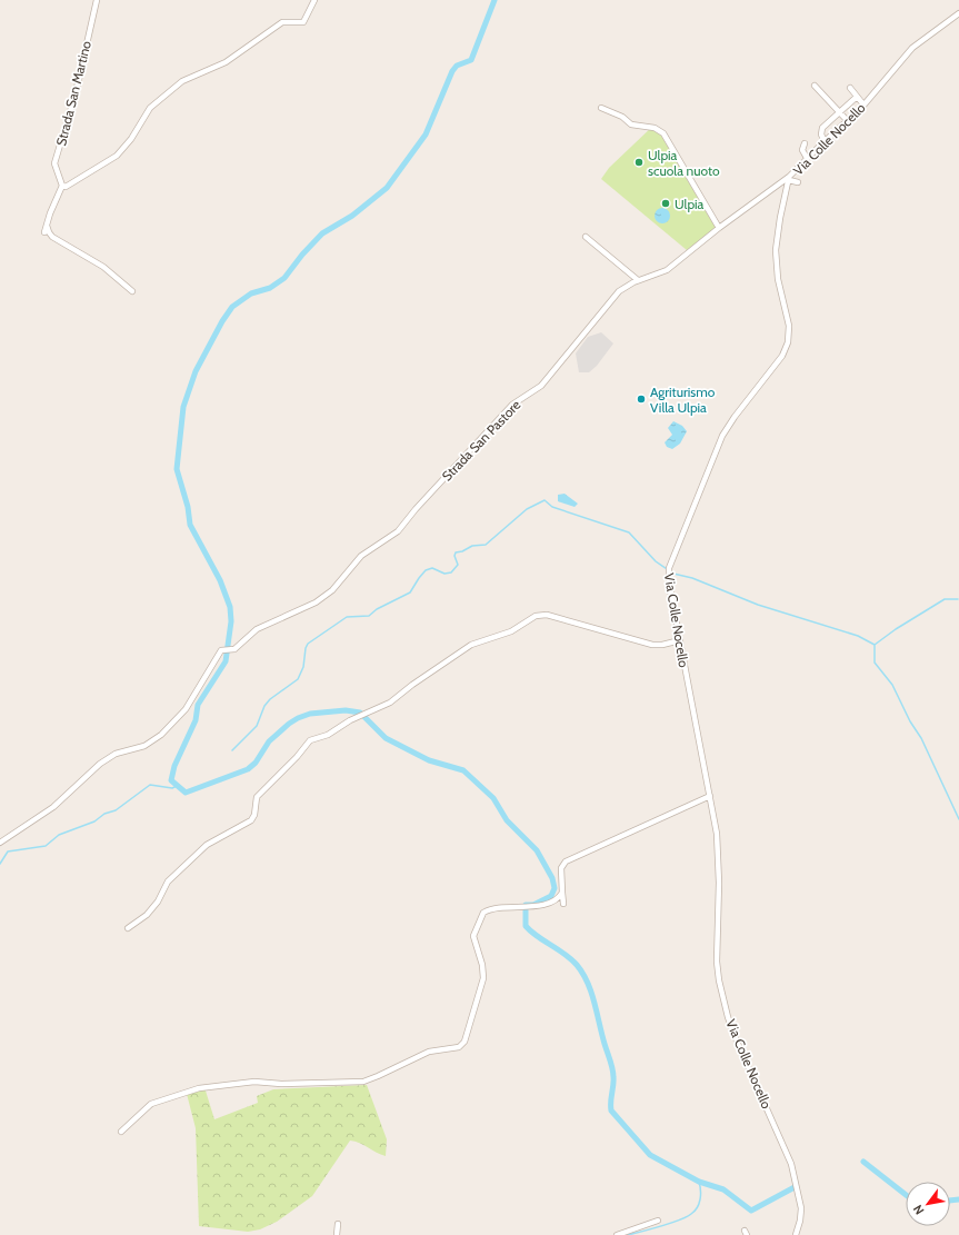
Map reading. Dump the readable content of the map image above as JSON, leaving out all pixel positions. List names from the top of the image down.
{
  "streets": {
    "street": ["Strada San Martino", "Via Colle Nocello", "Strada San Pastore"]
  },
  "crossings": [
    ["Via Colle Nocello", "Strada San Pastore"]
  ],
  "places": ["Ulpia scuola nuoto", "Ulpia", "Agriturismo Villa Ulpia"],
  "north": "bottom left"
}
